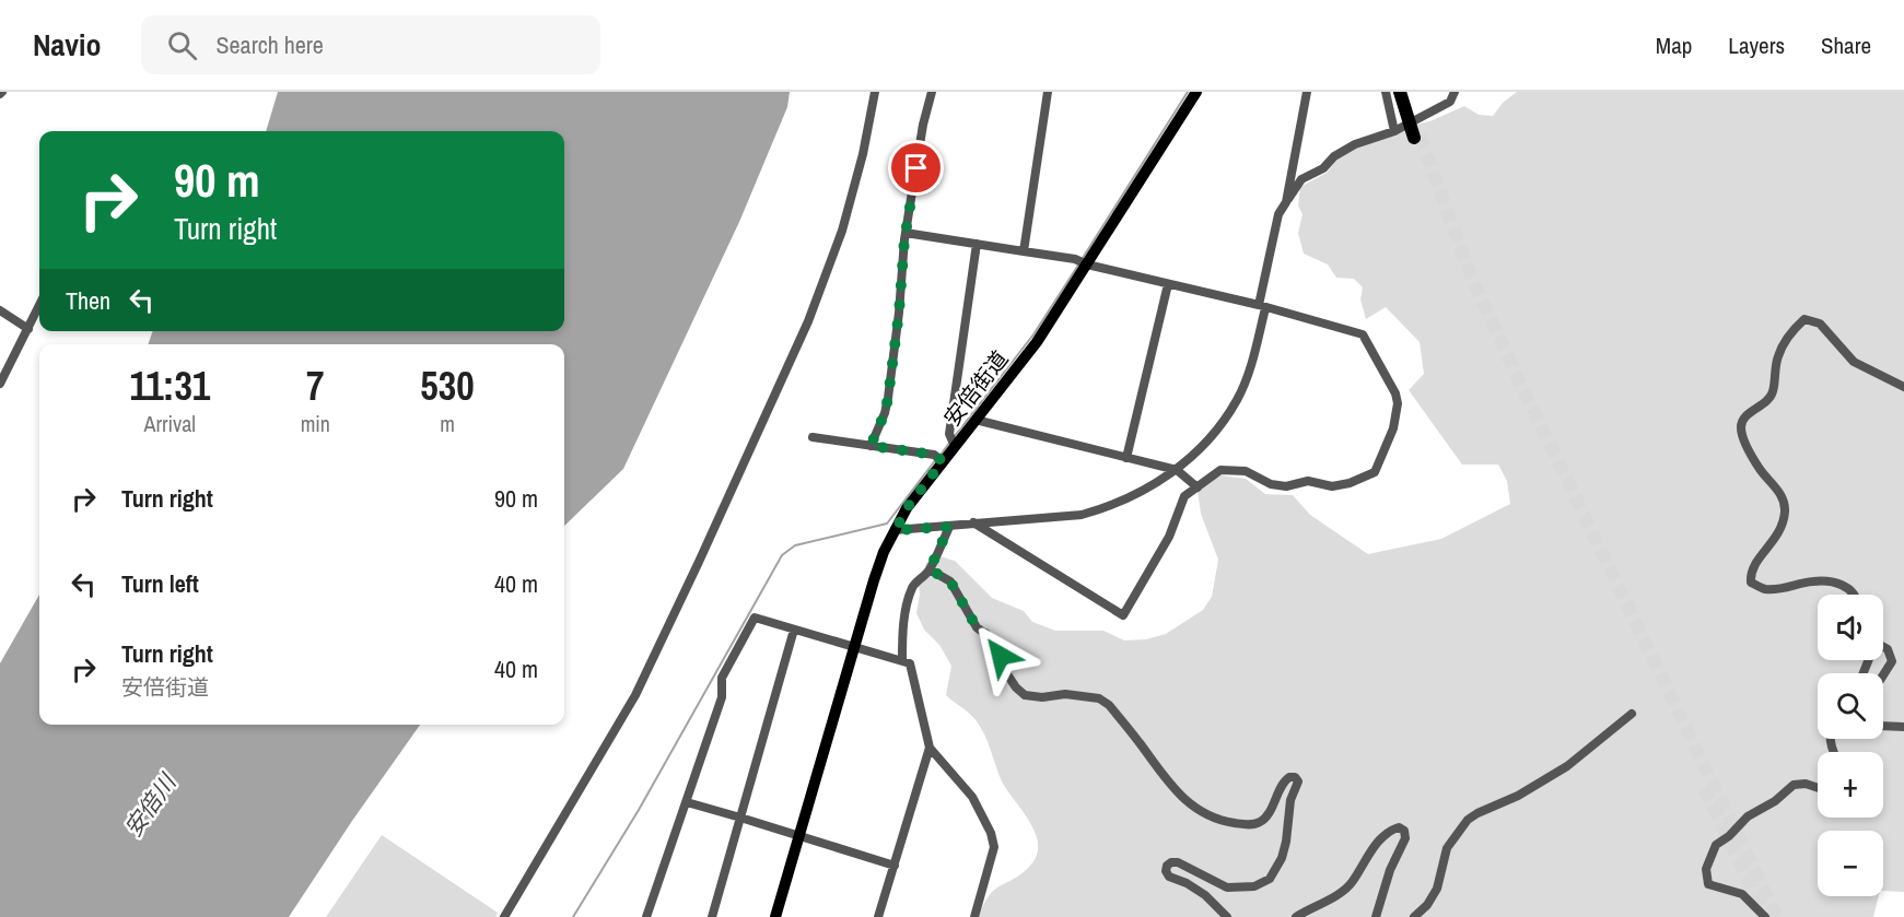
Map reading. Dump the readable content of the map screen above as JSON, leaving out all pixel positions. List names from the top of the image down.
{
  "streets": {
    "main road": ["安倍街道"]
  },
  "water": ["安倍川"],
  "page": {
    "header": "Navio",
    "search": "Search here",
    "nav": ["Map", "Layers", "Share"],
    "turn": ["90 m", "Turn right"],
    "then": "Then",
    "eta": [
      "11:31",
      "Arrival",
      "7",
      "min",
      "530",
      "m"
    ],
    "list": [
      {
        "name": "Turn right",
        "value": "90 m"
      },
      {
        "name": "Turn left",
        "value": "40 m"
      },
      {
        "name": "Turn right",
        "note": "安倍街道",
        "value": "40 m"
      }
    ],
    "map_buttons": ["+", "−"]
  }
}
